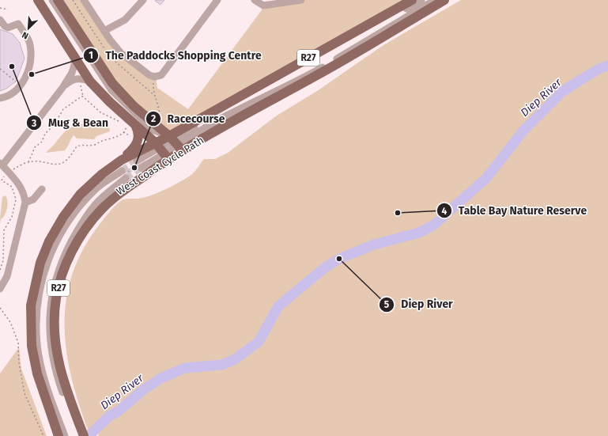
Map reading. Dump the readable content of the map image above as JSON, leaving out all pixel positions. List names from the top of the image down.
{
  "streets": {
    "main road": ["R27"]
  },
  "water": ["Diep River"],
  "places": [
    "Mug & Bean",
    "The Paddocks Shopping Centre",
    "Racecourse",
    "Table Bay Nature Reserve",
    "Diep River"
  ],
  "north": "bottom left"
}
